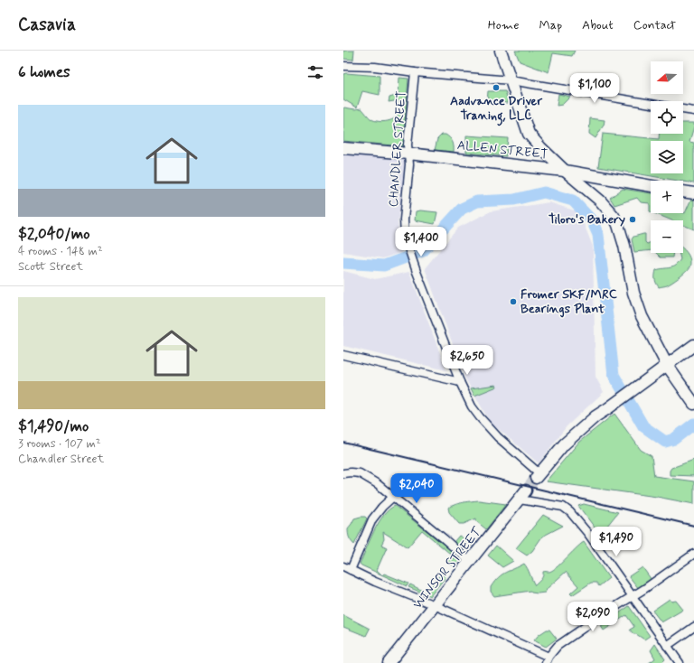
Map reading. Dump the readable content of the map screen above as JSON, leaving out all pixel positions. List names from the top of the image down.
{
  "streets": {
    "street": ["CHANDLER STREET", "ALLEN STREET", "WINSOR STREET"]
  },
  "crossings": [
    ["CHANDLER STREET", "ALLEN STREET"]
  ],
  "places": ["Aadvance Driver Traning, LLC", "Tiloro's Bakery", "Fromer SKF/MRC Bearings Plant"],
  "north": "left",
  "page": {
    "header": "Casavia",
    "nav": [
      "Home",
      "Map",
      "About",
      "Contact"
    ],
    "heading": "6 homes",
    "map_buttons": ["+", "−"],
    "price": [
      "$1,100",
      "$1,400",
      "$2,650",
      "$2,040",
      "$1,490",
      "$2,090"
    ],
    "list": [
      {
        "name": "$2,040/mo",
        "note": "4 rooms · 148 m² · Scott Street"
      },
      {
        "name": "$1,490/mo",
        "note": "3 rooms · 107 m² · Chandler Street"
      }
    ]
  }
}
